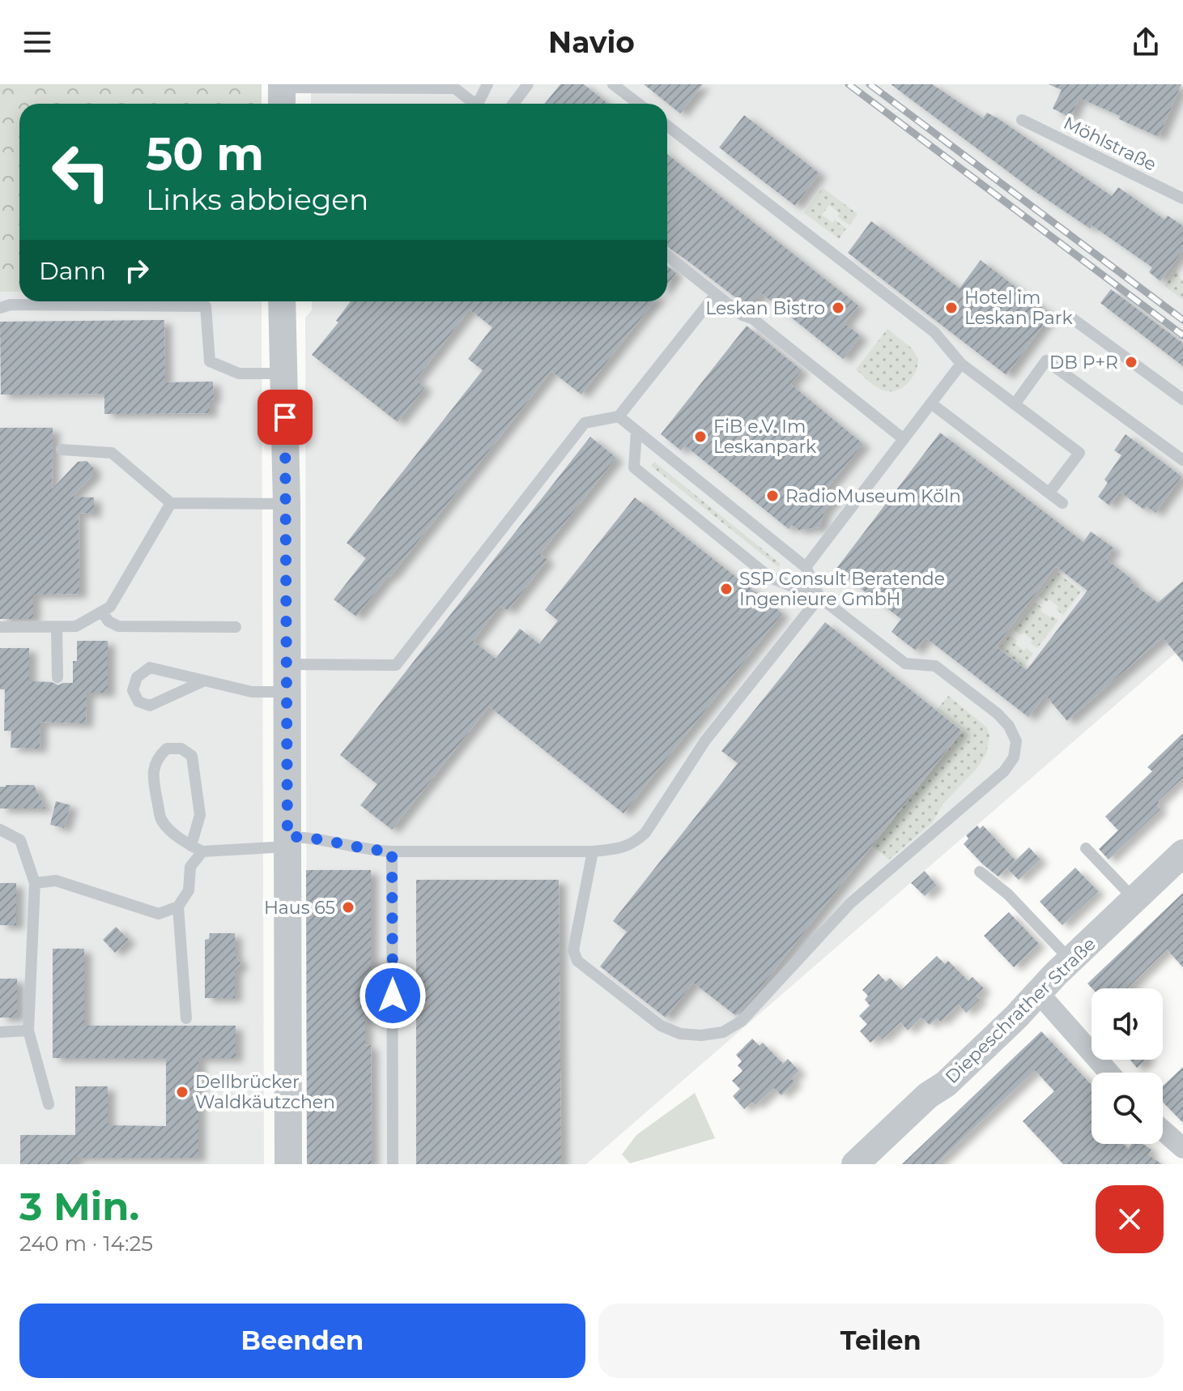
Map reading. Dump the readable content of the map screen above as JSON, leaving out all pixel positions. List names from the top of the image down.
{
  "streets": {
    "street": ["Diepeschrather Straße"],
    "lane": ["Möhlstraße"]
  },
  "places": [
    "Leskan Bistro",
    "Hotel im Leskan Park",
    "DB P+R",
    "FiB e.V. Im Leskanpark",
    "RadioMuseum Köln",
    "SSP Consult Beratende Ingenieure GmbH",
    "Haus 65",
    "Dellbrücker Waldkäutzchen"
  ],
  "page": {
    "header": "Navio",
    "turn": ["50 m", "Links abbiegen"],
    "then": "Dann",
    "heading": ["3 Min.", "240 m · 14:25"],
    "buttons": ["Beenden", "Teilen"]
  }
}
